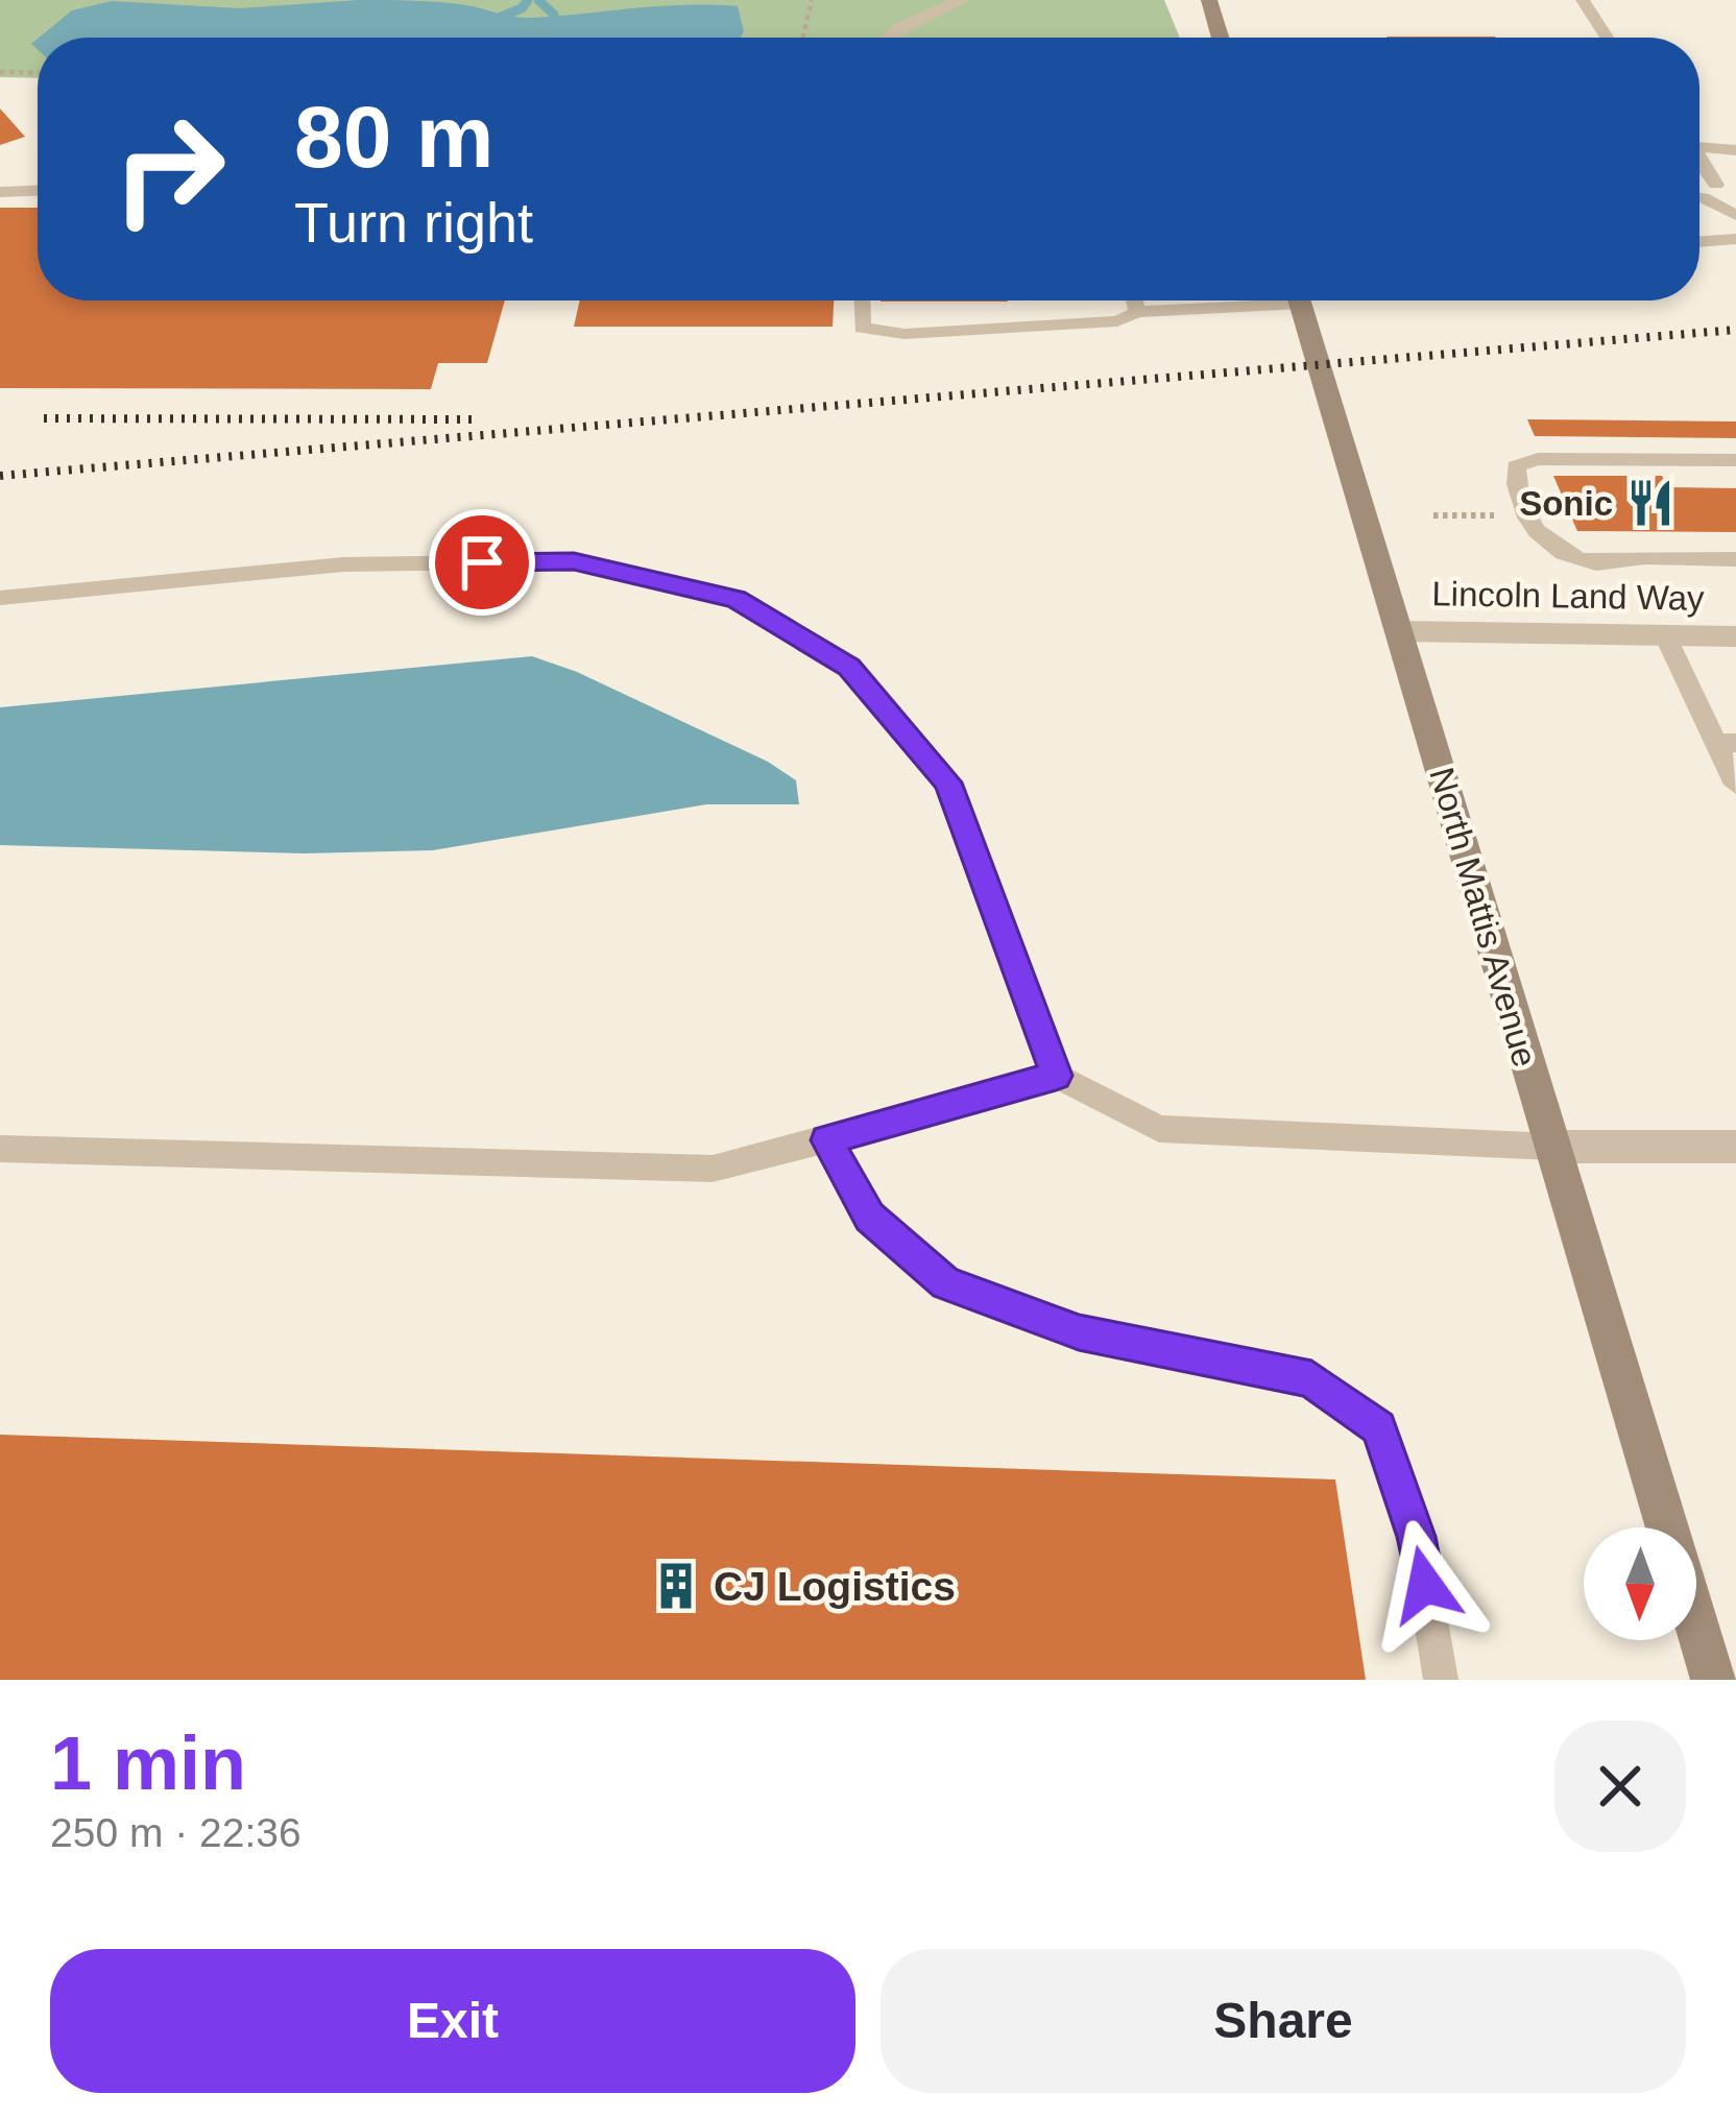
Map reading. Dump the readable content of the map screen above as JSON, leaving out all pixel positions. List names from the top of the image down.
{
  "streets": {
    "main road": ["North Mattis Avenue"],
    "street": ["Lincoln Land Way"]
  },
  "crossings": [
    ["Lincoln Land Way", "North Mattis Avenue"]
  ],
  "places": {
    "restaurant": ["Sonic"],
    "building": ["CJ Logistics"]
  },
  "north": "bottom",
  "page": {
    "turn": ["80 m", "Turn right"],
    "heading": ["1 min", "250 m · 22:36"],
    "buttons": ["Exit", "Share"]
  }
}
